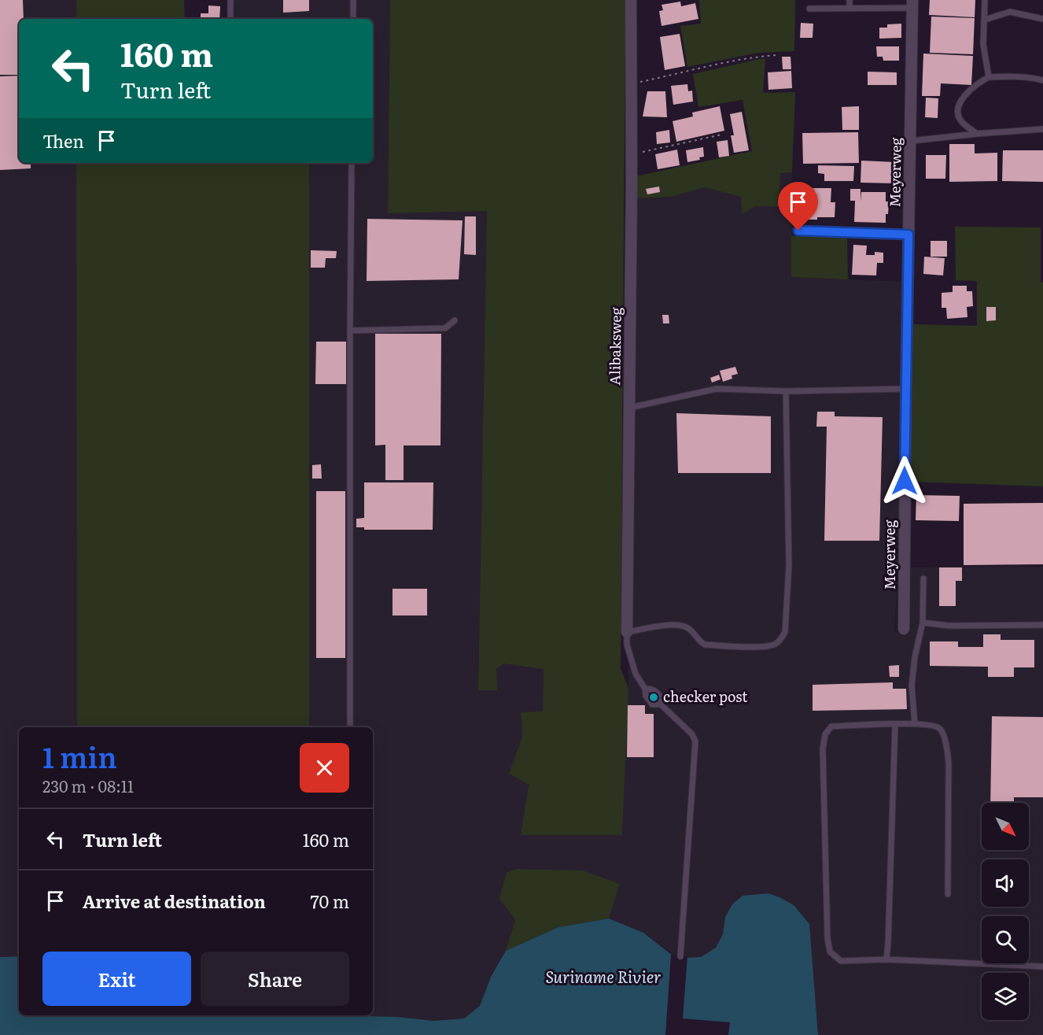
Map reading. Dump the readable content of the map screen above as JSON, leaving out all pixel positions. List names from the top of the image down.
{
  "streets": {
    "street": ["Meyerweg", "Alibaksweg"]
  },
  "water": ["Suriname Rivier"],
  "places": ["checker post"],
  "north": "bottom right",
  "page": {
    "turn": ["160 m", "Turn left"],
    "then": "Then",
    "heading": ["1 min", "230 m · 08:11"],
    "list": [
      {
        "name": "Turn left",
        "value": "160 m"
      },
      {
        "name": "Arrive at destination",
        "value": "70 m"
      }
    ],
    "buttons": ["Exit", "Share"]
  }
}
